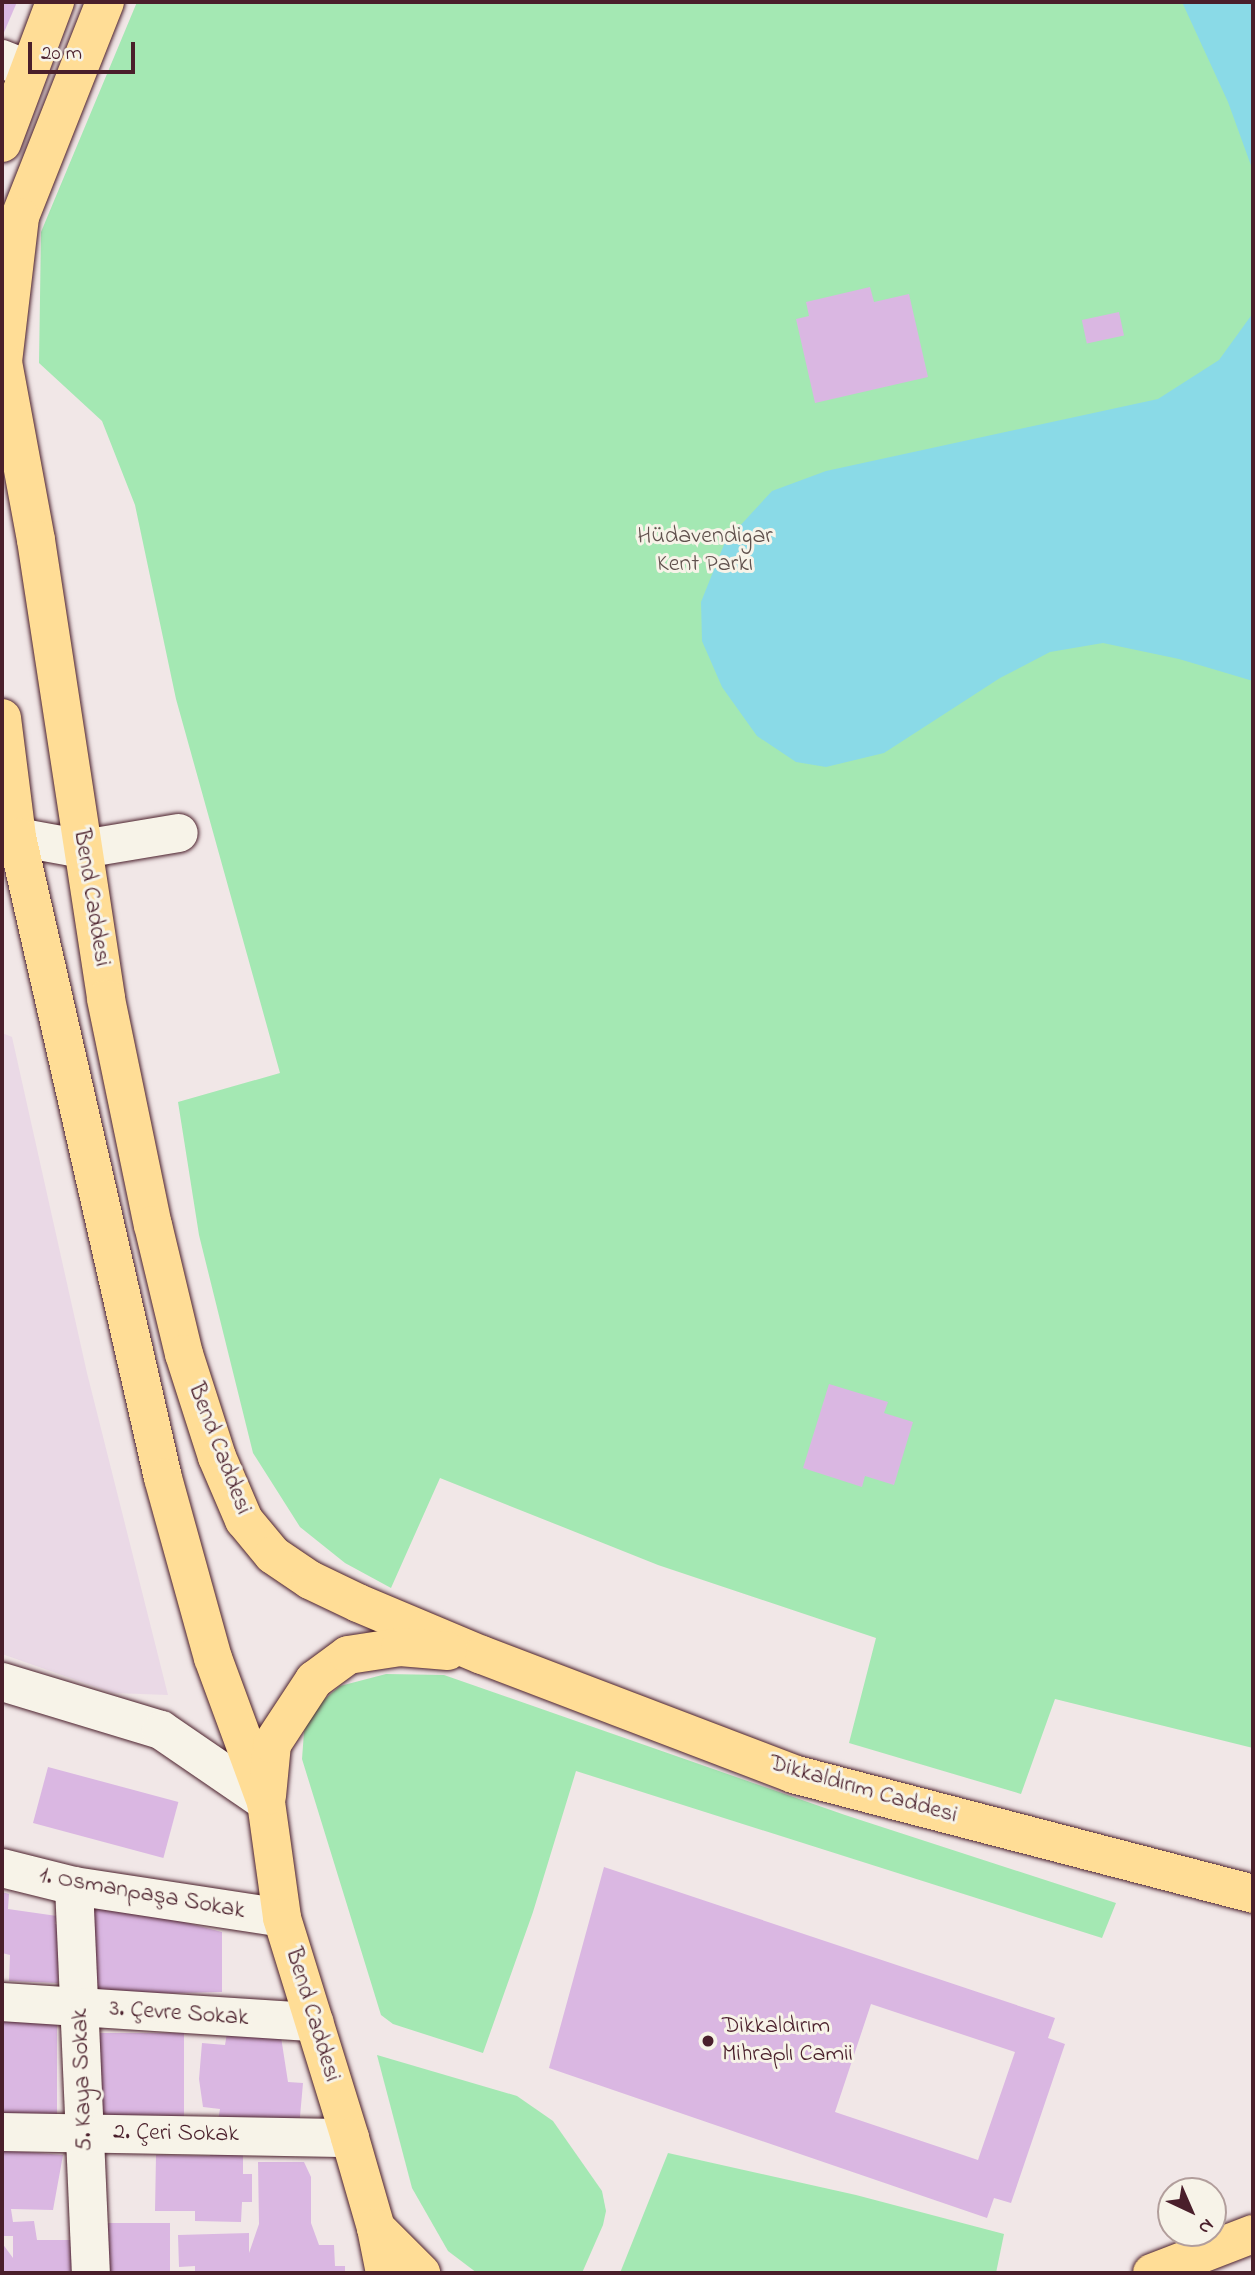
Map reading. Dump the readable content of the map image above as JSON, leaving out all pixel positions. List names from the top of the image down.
{
  "streets": {
    "main road": ["Bend Caddesi", "Dikkaldırım Caddesi"],
    "street": [
      "1. Osmanpaşa Sokak",
      "3. Çevre Sokak",
      "5. Kaya Sokak",
      "2. Çeri Sokak"
    ]
  },
  "crossings": [
    ["Bend Caddesi", "Dikkaldırım Caddesi"],
    ["Bend Caddesi", "1. Osmanpaşa Sokak"],
    ["Bend Caddesi", "3. Çevre Sokak"],
    ["Bend Caddesi", "2. Çeri Sokak"],
    ["1. Osmanpaşa Sokak", "5. Kaya Sokak"],
    ["3. Çevre Sokak", "5. Kaya Sokak"],
    ["5. Kaya Sokak", "2. Çeri Sokak"]
  ],
  "parks": ["Hüdavendigar Kent Parkı"],
  "places": ["Dikkaldırım Mihraplı Camii"],
  "scale_bar": "20 m",
  "north": "bottom right"
}
